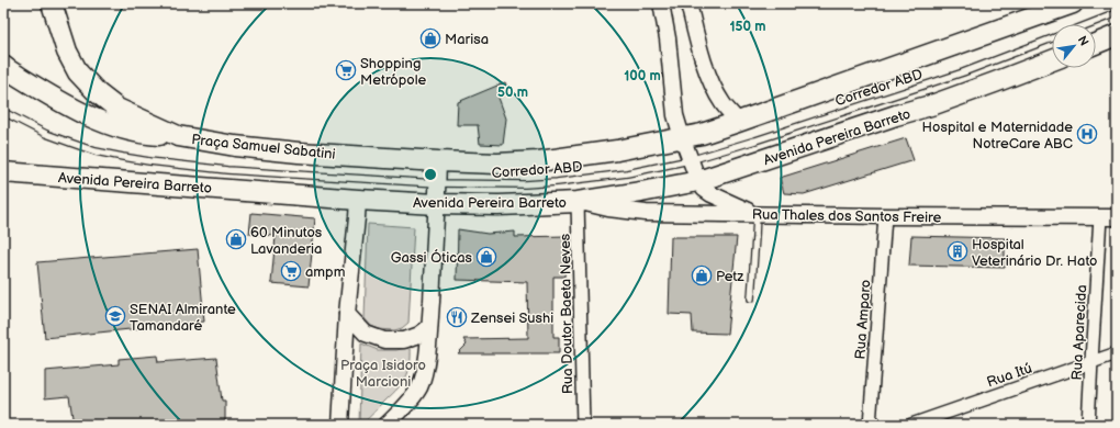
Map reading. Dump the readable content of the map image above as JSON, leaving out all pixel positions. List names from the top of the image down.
{
  "streets": {
    "main road": ["Avenida Pereira Barreto", "Praça Samuel Sabatini"],
    "street": [
      "Rua Thales dos Santos Freire",
      "Rua Doutor Baeta Neves",
      "Rua Amparo",
      "Rua Aparecida",
      "Rua Itú"
    ],
    "lane": ["Corredor ABD"]
  },
  "crossings": [
    ["Avenida Pereira Barreto", "Rua Thales dos Santos Freire"],
    ["Avenida Pereira Barreto", "Rua Doutor Baeta Neves"],
    ["Rua Thales dos Santos Freire", "Rua Doutor Baeta Neves"],
    ["Rua Thales dos Santos Freire", "Rua Amparo"],
    ["Rua Thales dos Santos Freire", "Rua Aparecida"],
    ["Rua Aparecida", "Rua Itú"]
  ],
  "parks": ["Praça Isidoro Marcioni"],
  "places": {
    "shop": [
      "Marisa",
      "60 Minutos Lavanderia",
      "Gassi Óticas",
      "Petz"
    ],
    "supermarket": ["Shopping Metrópole", "ampm"],
    "hospital": ["Hospital e Maternidade NotreCare ABC"],
    "building": ["Hospital Veterinário Dr. Hato"],
    "school or university": ["SENAI Almirante Tamandaré"],
    "restaurant": ["Zensei Sushi"]
  },
  "north": "top right",
  "rings": ["150 m", "100 m", "50 m"]
}
